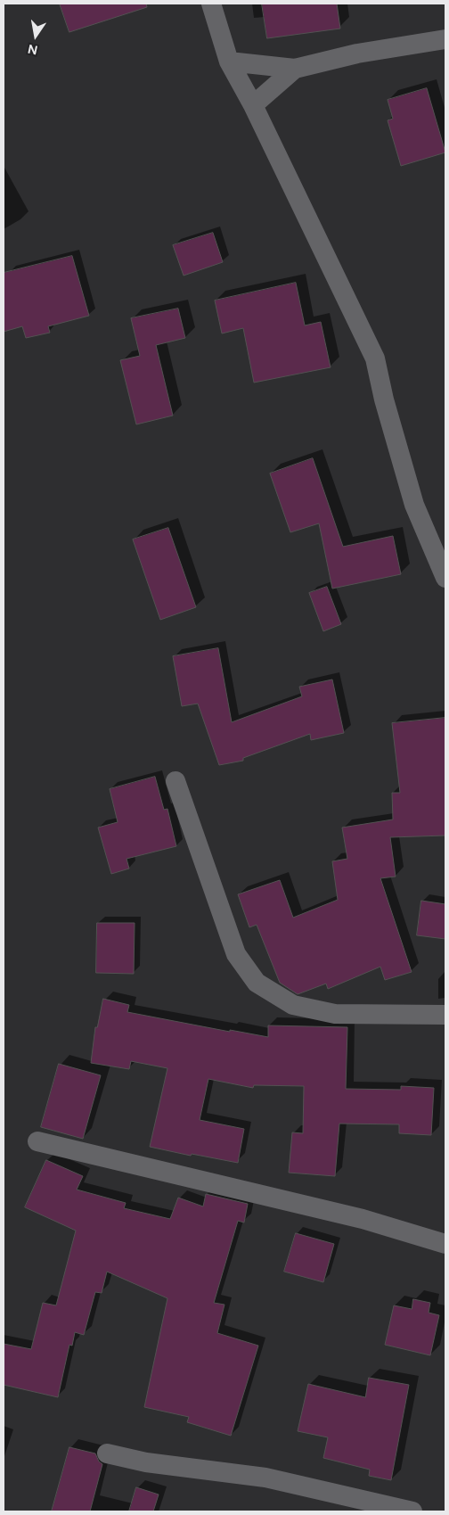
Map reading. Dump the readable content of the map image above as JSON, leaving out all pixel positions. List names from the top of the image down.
{
  "north": "bottom"
}
